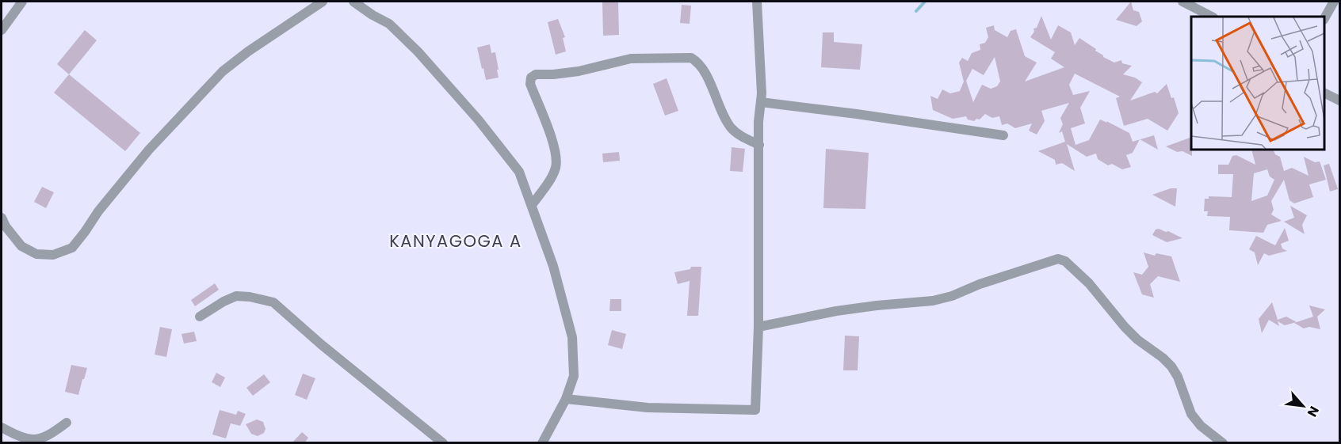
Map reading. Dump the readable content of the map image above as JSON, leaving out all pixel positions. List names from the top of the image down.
{
  "districts": ["KANYAGOGA A"],
  "north": "bottom right"
}
